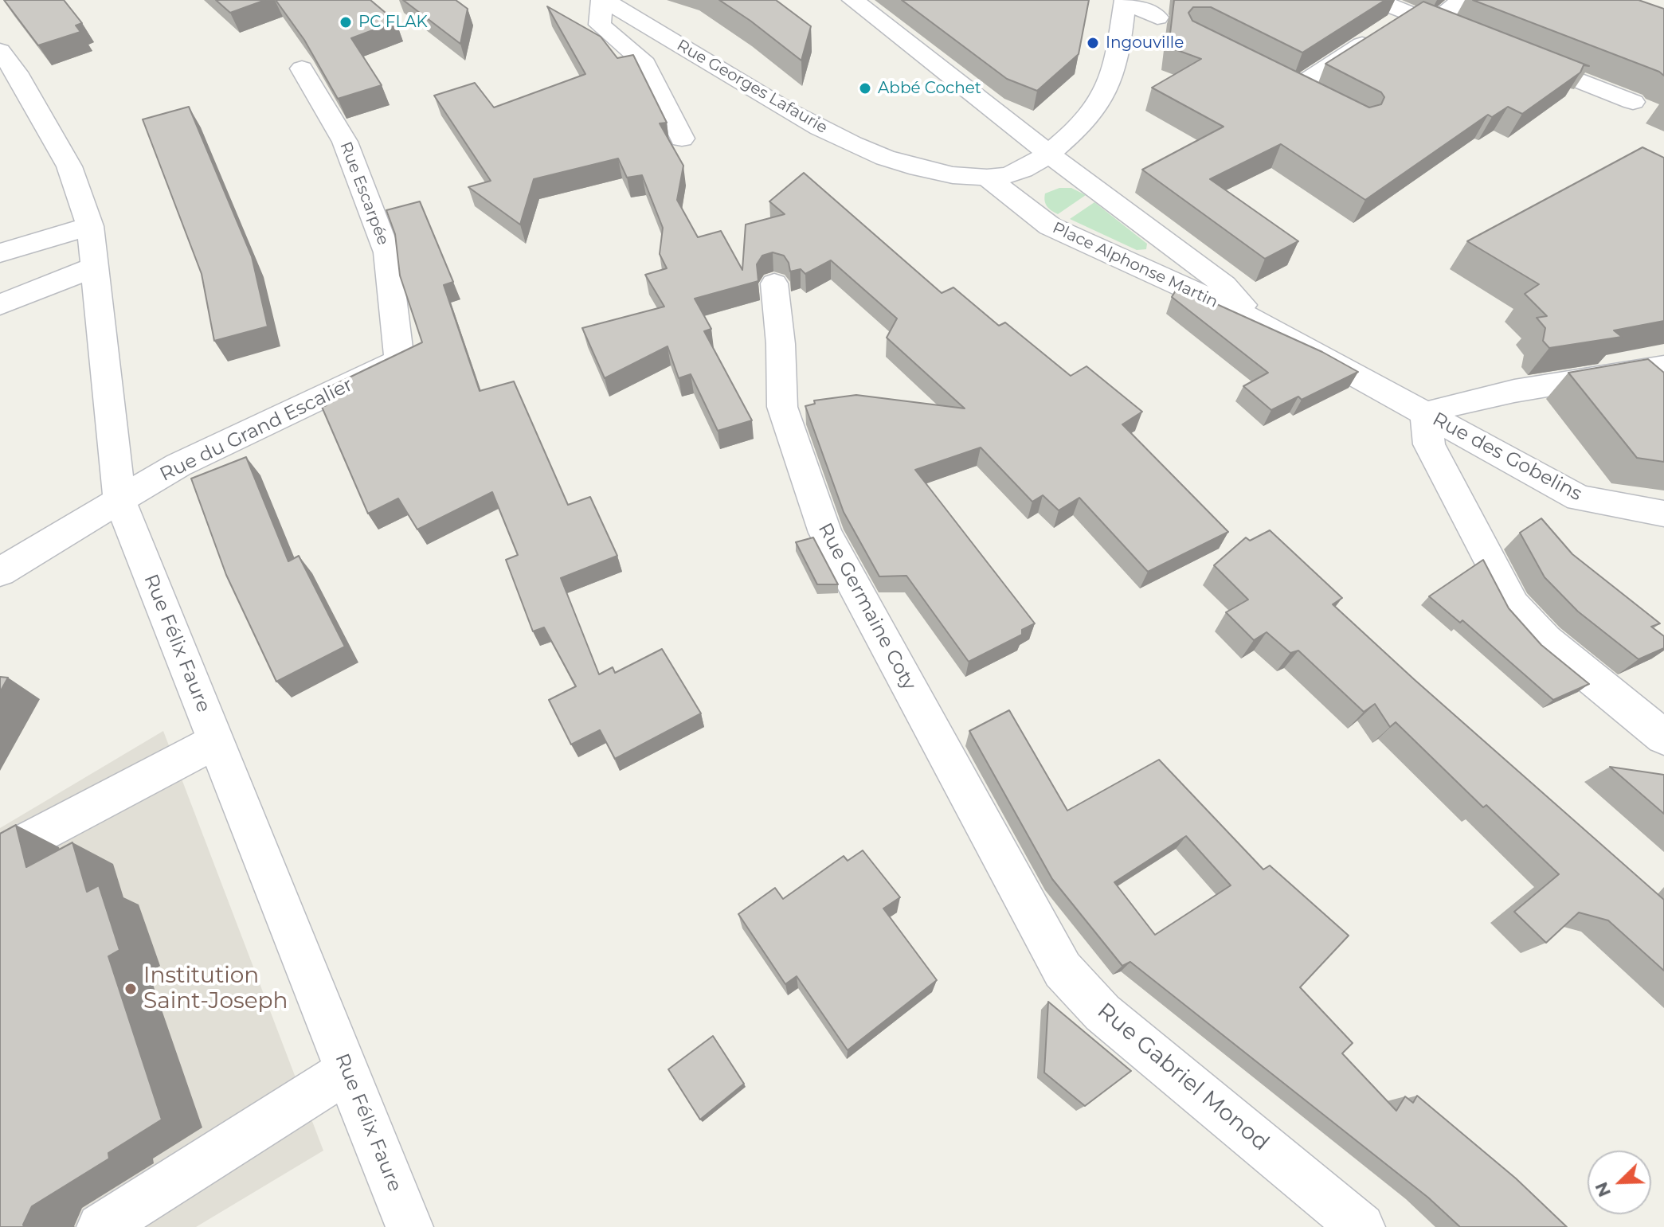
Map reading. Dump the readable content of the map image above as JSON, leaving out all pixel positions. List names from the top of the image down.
{
  "streets": {
    "street": [
      "Rue Georges Lafaurie",
      "Rue Escarpée",
      "Place Alphonse Martin",
      "Rue du Grand Escalier",
      "Rue des Gobelins",
      "Rue Germaine Coty",
      "Rue Félix Faure",
      "Rue Gabriel Monod"
    ]
  },
  "crossings": [
    ["Rue Georges Lafaurie", "Place Alphonse Martin"],
    ["Rue Escarpée", "Rue du Grand Escalier"],
    ["Place Alphonse Martin", "Rue des Gobelins"],
    ["Rue du Grand Escalier", "Rue Félix Faure"],
    ["Rue Germaine Coty", "Rue Gabriel Monod"]
  ],
  "places": [
    "PC FLAK",
    "Ingouville",
    "Abbé Cochet",
    "Institution Saint-Joseph"
  ],
  "north": "bottom left"
}
